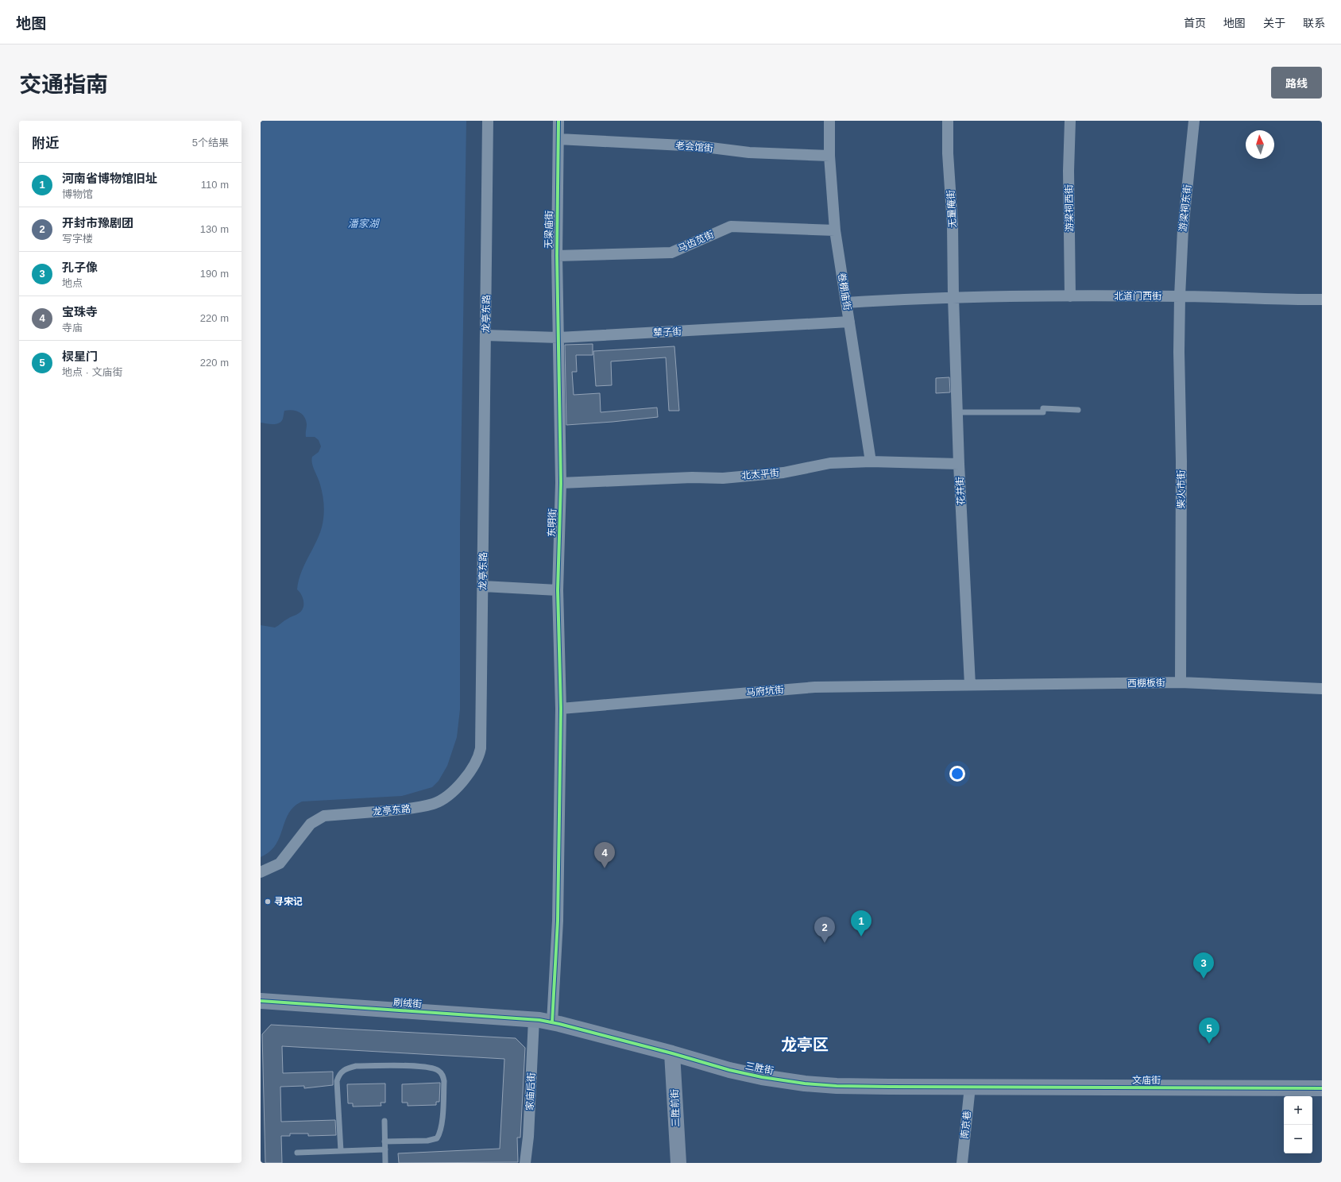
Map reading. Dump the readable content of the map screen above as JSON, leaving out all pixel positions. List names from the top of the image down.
{
  "streets": {
    "street": [
      "老会馆街",
      "游梁祠西街",
      "游梁祠东街",
      "无量庵街",
      "无梁庙街",
      "马齿苋街",
      "卷棚庙街",
      "北道门西街",
      "龙亭东路",
      "辇子街",
      "北太平街",
      "柴火市街",
      "花井街",
      "东明街",
      "西棚板街",
      "马府坑街",
      "刷绒街",
      "三胜街",
      "文庙街",
      "家庙后街",
      "三胜前街",
      "南京巷"
    ]
  },
  "crossings": [
    ["老会馆街", "无梁庙街"],
    ["老会馆街", "卷棚庙街"],
    ["游梁祠西街", "北道门西街"],
    ["游梁祠东街", "北道门西街"],
    ["游梁祠东街", "柴火市街"],
    ["无量庵街", "北道门西街"],
    ["无量庵街", "花井街"],
    ["无梁庙街", "马齿苋街"],
    ["无梁庙街", "辇子街"],
    ["无梁庙街", "东明街"],
    ["马齿苋街", "卷棚庙街"],
    ["卷棚庙街", "北道门西街"],
    ["卷棚庙街", "辇子街"],
    ["卷棚庙街", "北太平街"],
    ["北道门西街", "柴火市街"],
    ["北道门西街", "花井街"],
    ["龙亭东路", "辇子街"],
    ["辇子街", "东明街"],
    ["北太平街", "花井街"],
    ["北太平街", "东明街"],
    ["柴火市街", "西棚板街"],
    ["花井街", "西棚板街"],
    ["花井街", "马府坑街"],
    ["东明街", "马府坑街"],
    ["东明街", "刷绒街"],
    ["东明街", "三胜街"],
    ["西棚板街", "马府坑街"],
    ["刷绒街", "三胜街"],
    ["刷绒街", "家庙后街"],
    ["三胜街", "文庙街"],
    ["三胜街", "三胜前街"],
    ["三胜街", "南京巷"],
    ["文庙街", "南京巷"]
  ],
  "districts": ["龙亭区"],
  "water": ["潘家湖"],
  "places": ["寻宋记"],
  "north": "top",
  "page": {
    "header": "地图",
    "nav": [
      "首页",
      "地图",
      "关于",
      "联系"
    ],
    "title": "交通指南",
    "buttons": "路线",
    "heading": ["附近", "5个结果"],
    "list": [
      {
        "mark": "1",
        "name": "河南省博物馆旧址",
        "note": "博物馆",
        "value": "110 m"
      },
      {
        "mark": "2",
        "name": "开封市豫剧团",
        "note": "写字楼",
        "value": "130 m"
      },
      {
        "mark": "3",
        "name": "孔子像",
        "note": "地点",
        "value": "190 m"
      },
      {
        "mark": "4",
        "name": "宝珠寺",
        "note": "寺庙",
        "value": "220 m"
      },
      {
        "mark": "5",
        "name": "棂星门",
        "note": "地点 · 文庙街",
        "value": "220 m"
      }
    ],
    "pins": [
      "4",
      "1",
      "2",
      "3",
      "5"
    ],
    "map_buttons": ["+", "−"]
  }
}
